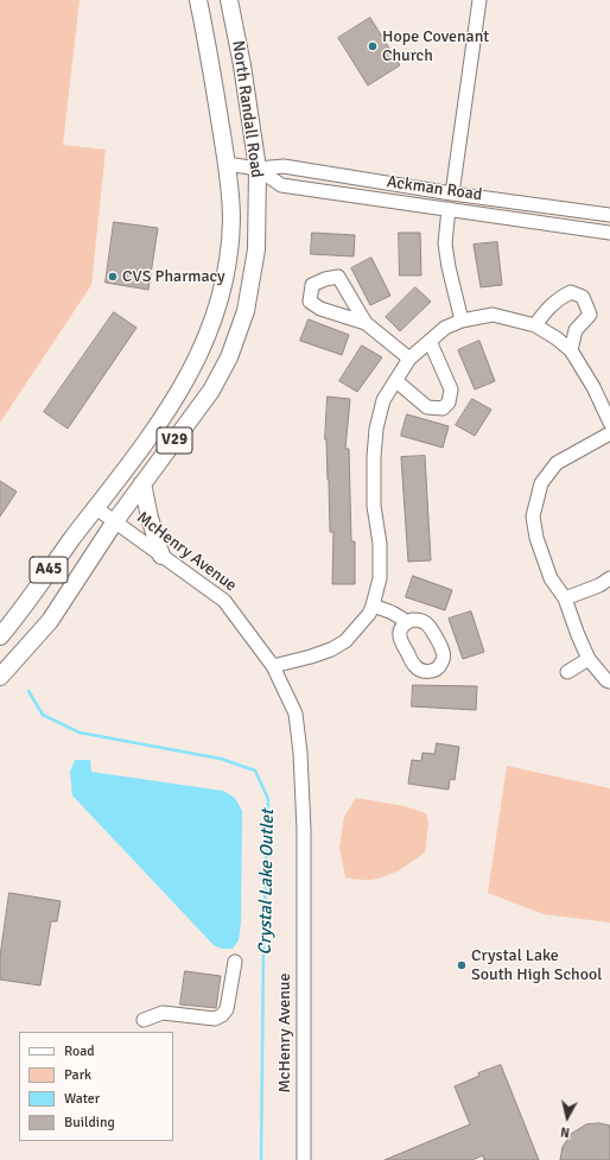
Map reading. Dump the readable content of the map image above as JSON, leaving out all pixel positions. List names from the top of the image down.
{
  "streets": {
    "main road": ["North Randall Road", "V29", "A45"],
    "street": ["Ackman Road", "McHenry Avenue"]
  },
  "crossings": [
    ["North Randall Road", "Ackman Road"],
    ["North Randall Road", "McHenry Avenue"],
    ["North Randall Road", "A45"],
    ["McHenry Avenue", "A45"]
  ],
  "water": ["Crystal Lake Outlet"],
  "places": ["Hope Covenant Church", "CVS Pharmacy", "Crystal Lake South High School"],
  "legend": [
    "Road",
    "Park",
    "Water",
    "Building"
  ],
  "north": "bottom"
}
